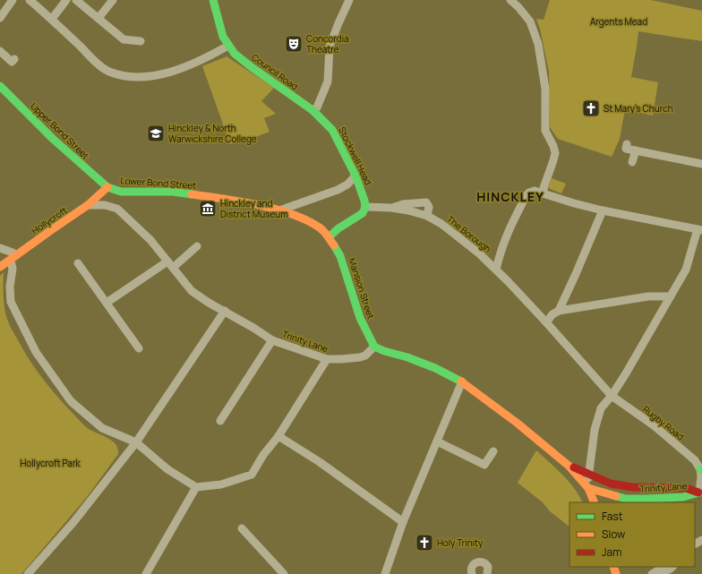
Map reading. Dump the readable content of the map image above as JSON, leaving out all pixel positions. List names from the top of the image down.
{
  "streets": {
    "main road": [
      "Council Road",
      "Upper Bond Street",
      "Stockwell Head",
      "Lower Bond Street",
      "Hollycroft",
      "Mansion Street",
      "Trinity Lane"
    ],
    "street": ["The Borough", "Rugby Road"]
  },
  "crossings": [
    ["Council Road", "Stockwell Head"],
    ["Upper Bond Street", "Lower Bond Street"],
    ["Upper Bond Street", "Hollycroft"],
    ["Stockwell Head", "The Borough"],
    ["Lower Bond Street", "Hollycroft"],
    ["Lower Bond Street", "Mansion Street"],
    ["Hollycroft", "Trinity Lane"],
    ["The Borough", "Rugby Road"],
    ["Mansion Street", "Trinity Lane"],
    ["Trinity Lane", "Rugby Road"]
  ],
  "districts": ["HINCKLEY"],
  "parks": ["Argents Mead", "Hollycroft Park"],
  "places": {
    "theatre": ["Concordia Theatre"],
    "church": ["St Mary's Church", "Holy Trinity"],
    "school or university": ["Hinckley & North Warwickshire College"],
    "museum": ["Hinckley and District Museum"]
  },
  "legend": ["Fast", "Slow", "Jam"]
}
